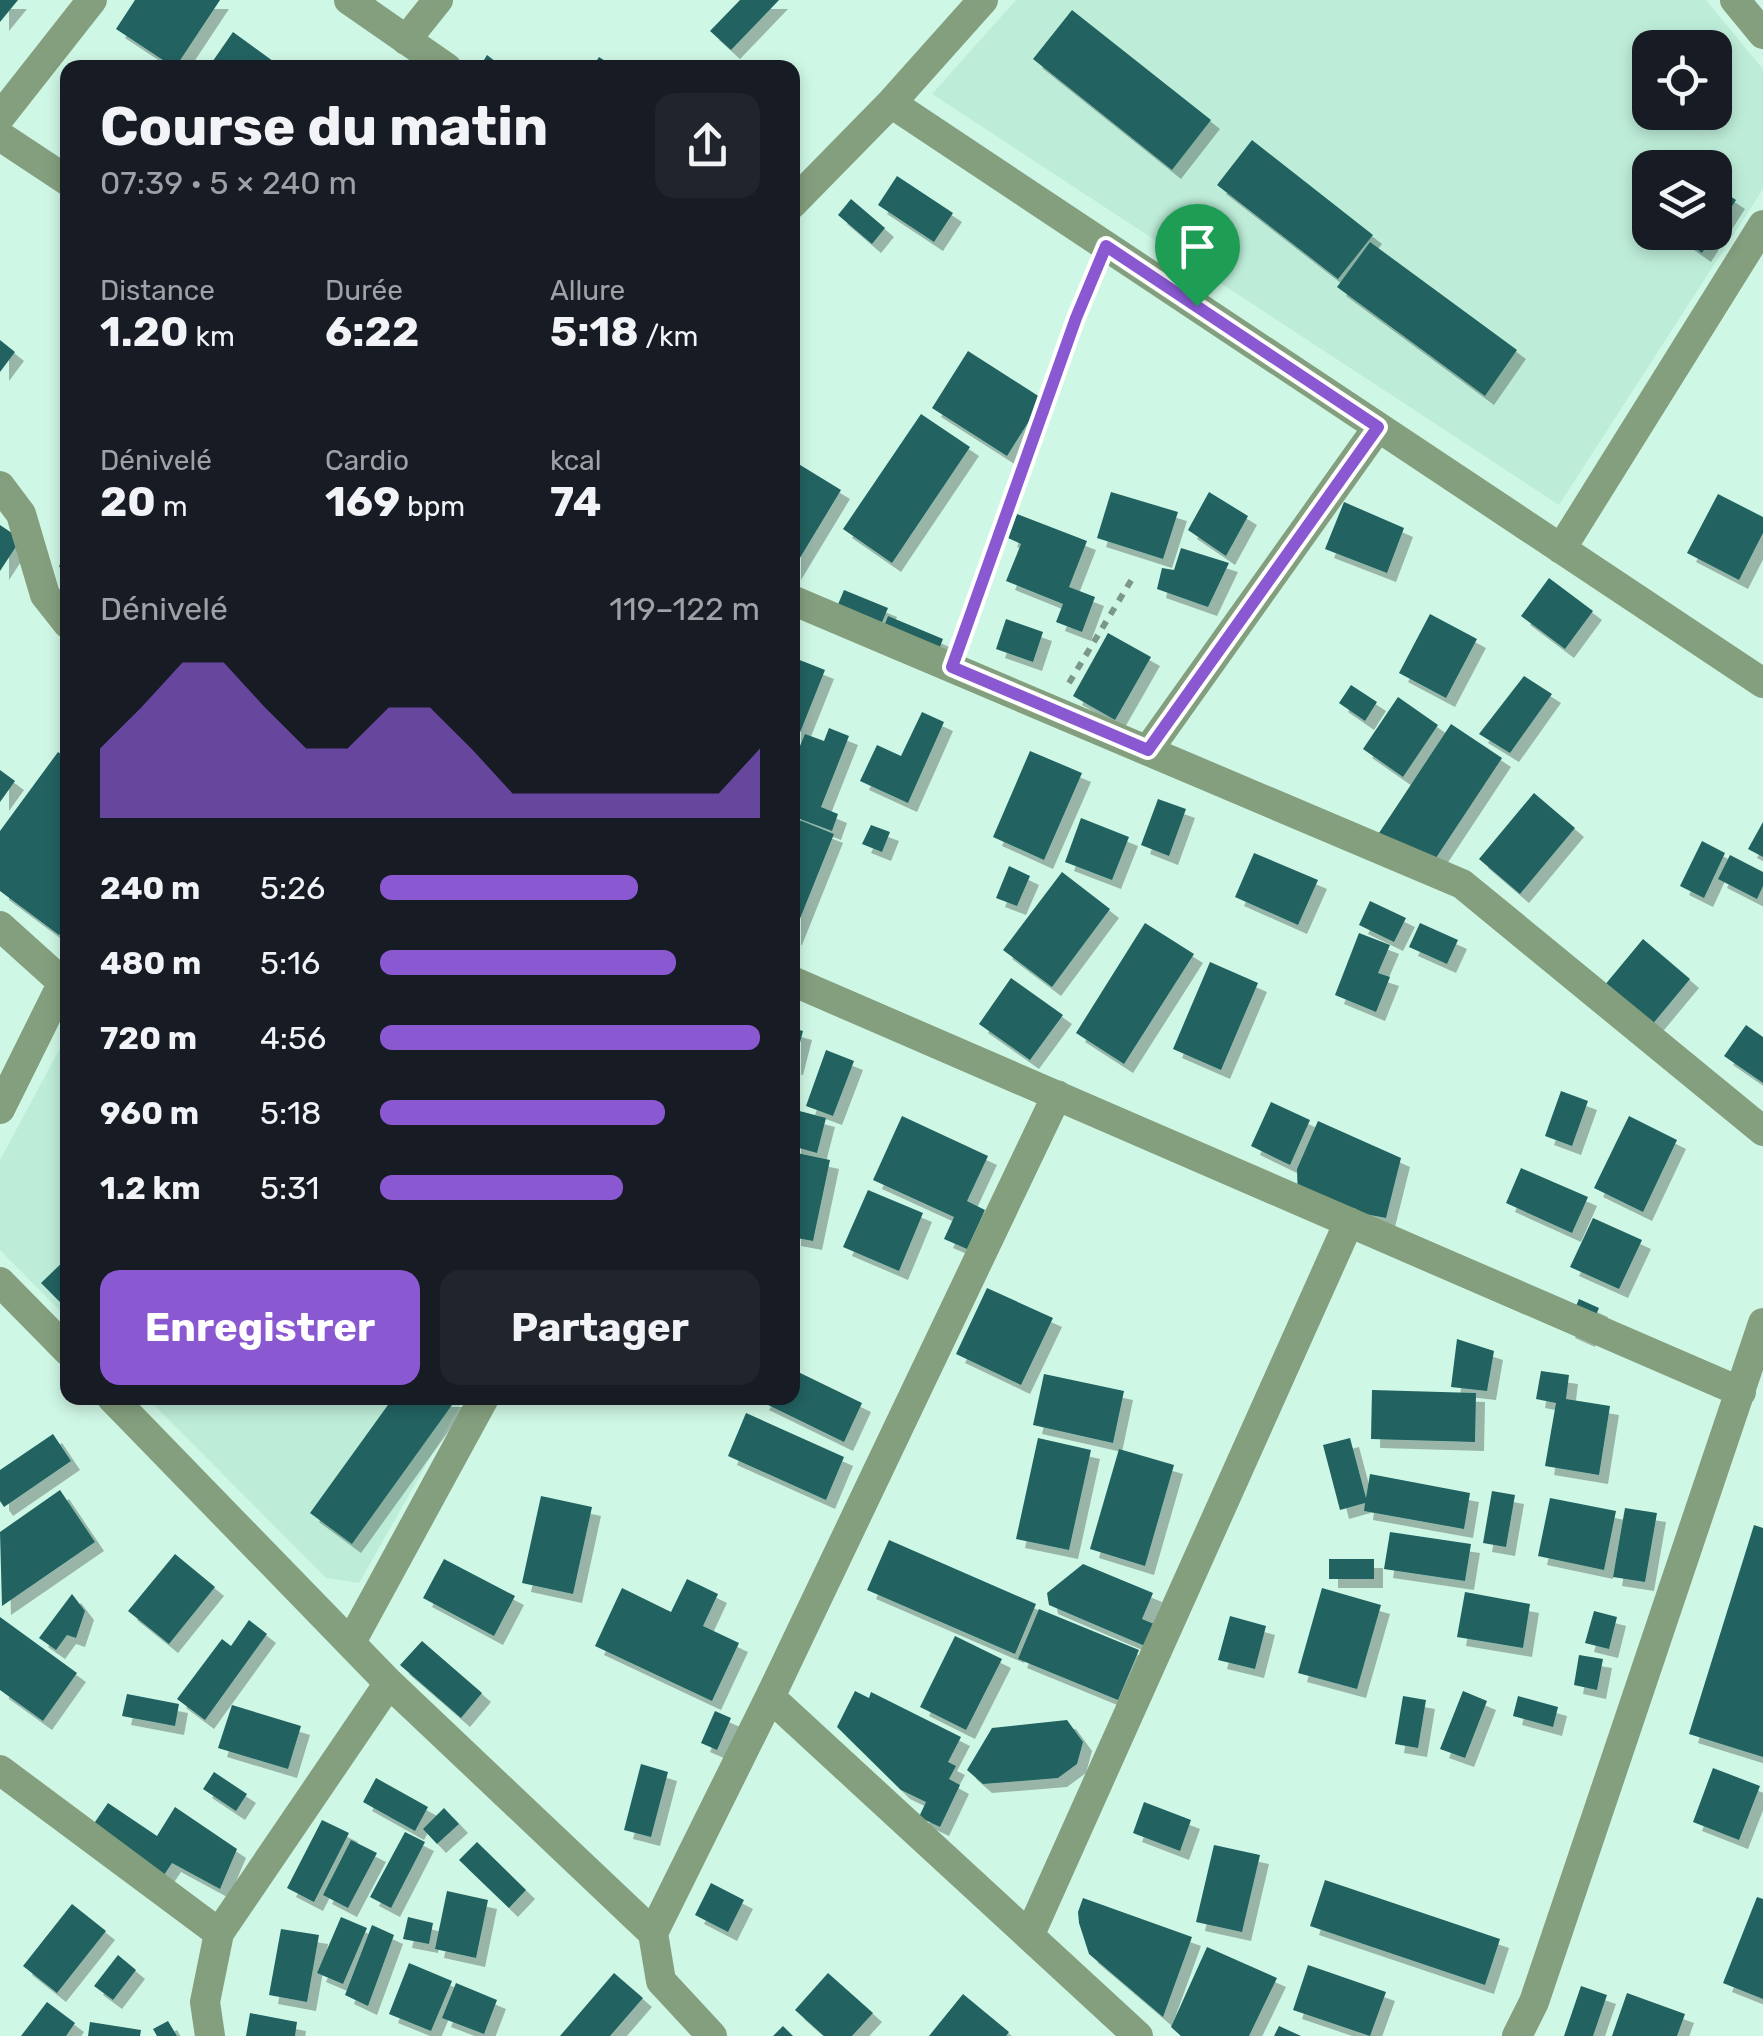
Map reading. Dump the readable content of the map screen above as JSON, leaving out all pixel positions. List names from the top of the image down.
{
  "page": {
    "heading": ["Course du matin", "07:39 · 5 × 240 m"],
    "stats": [
      ["Distance", "1.20 km"],
      ["Durée", "6:22"],
      ["Allure", "5:18 /km"],
      ["Dénivelé", "20 m"],
      ["Cardio", "169 bpm"],
      ["kcal", "74"]
    ],
    "chart": ["Dénivelé", "119–122 m"],
    "list": [
      {
        "name": "240 m",
        "note": "5:26"
      },
      {
        "name": "480 m",
        "note": "5:16"
      },
      {
        "name": "720 m",
        "note": "4:56"
      },
      {
        "name": "960 m",
        "note": "5:18"
      },
      {
        "name": "1.2 km",
        "note": "5:31"
      }
    ],
    "buttons": ["Enregistrer", "Partager"]
  }
}
